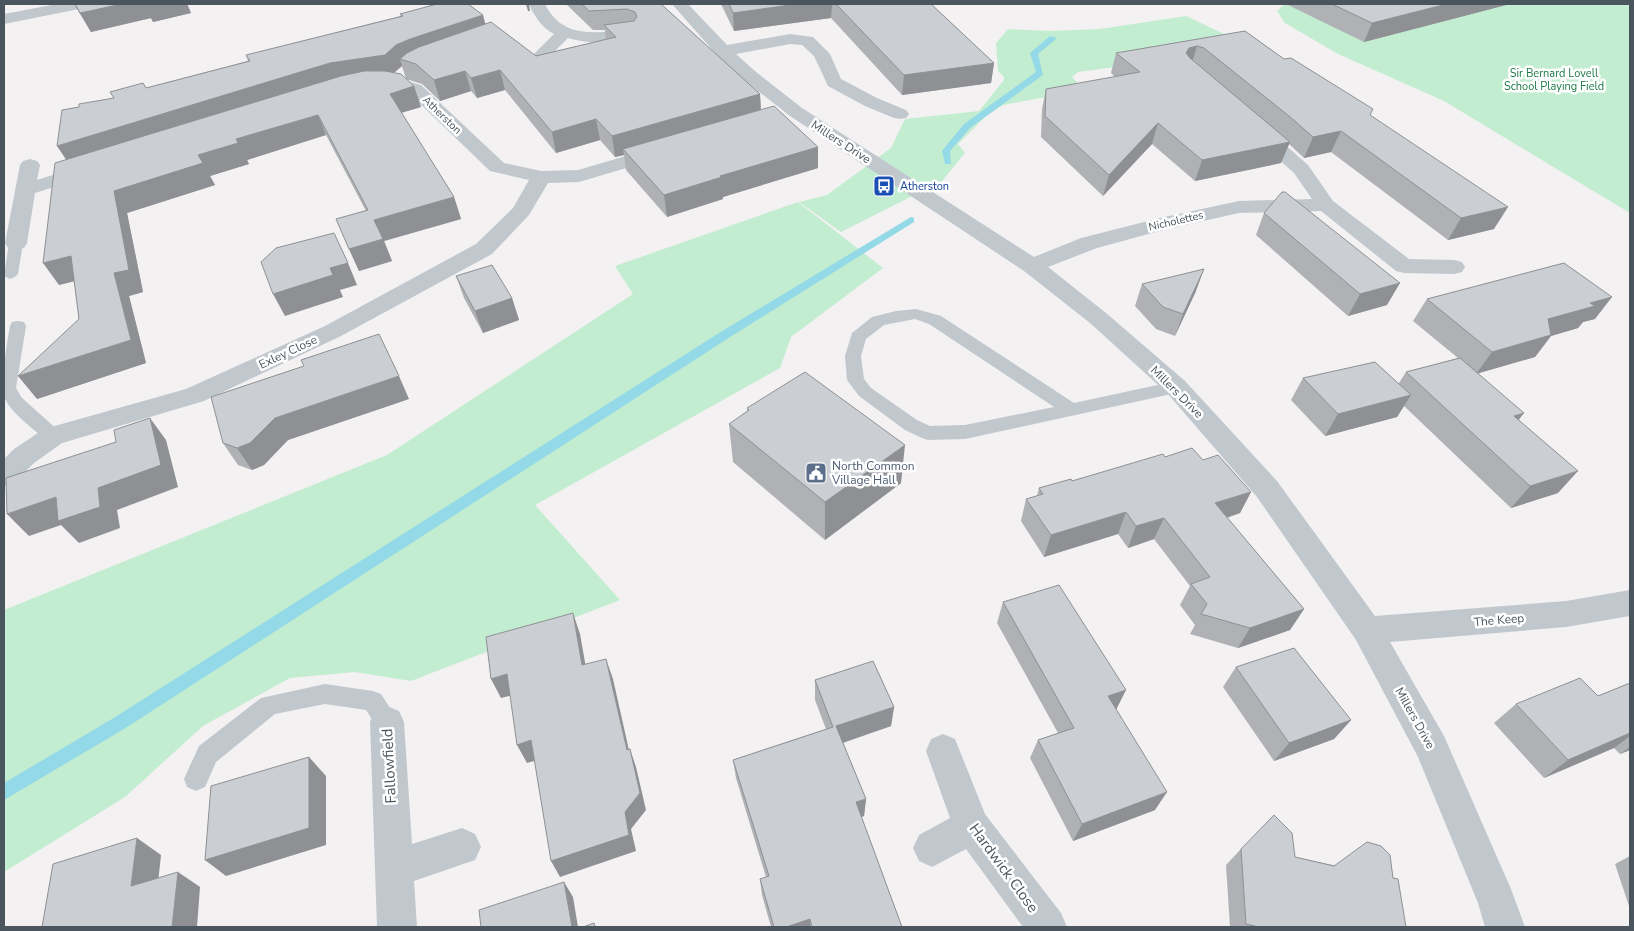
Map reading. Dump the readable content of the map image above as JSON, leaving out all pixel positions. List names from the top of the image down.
{
  "streets": {
    "street": [
      "Atherston",
      "Millers Drive",
      "Nicholettes",
      "Exley Close",
      "The Keep",
      "Fallowfield",
      "Hardwick Close"
    ]
  },
  "crossings": [
    ["Atherston", "Exley Close"],
    ["Millers Drive", "Nicholettes"],
    ["Millers Drive", "The Keep"]
  ],
  "parks": ["Sir Bernard Lovell School Playing Field"],
  "places": {
    "bus stop": ["Atherston"],
    "public building": ["North Common Village Hall"]
  }
}
